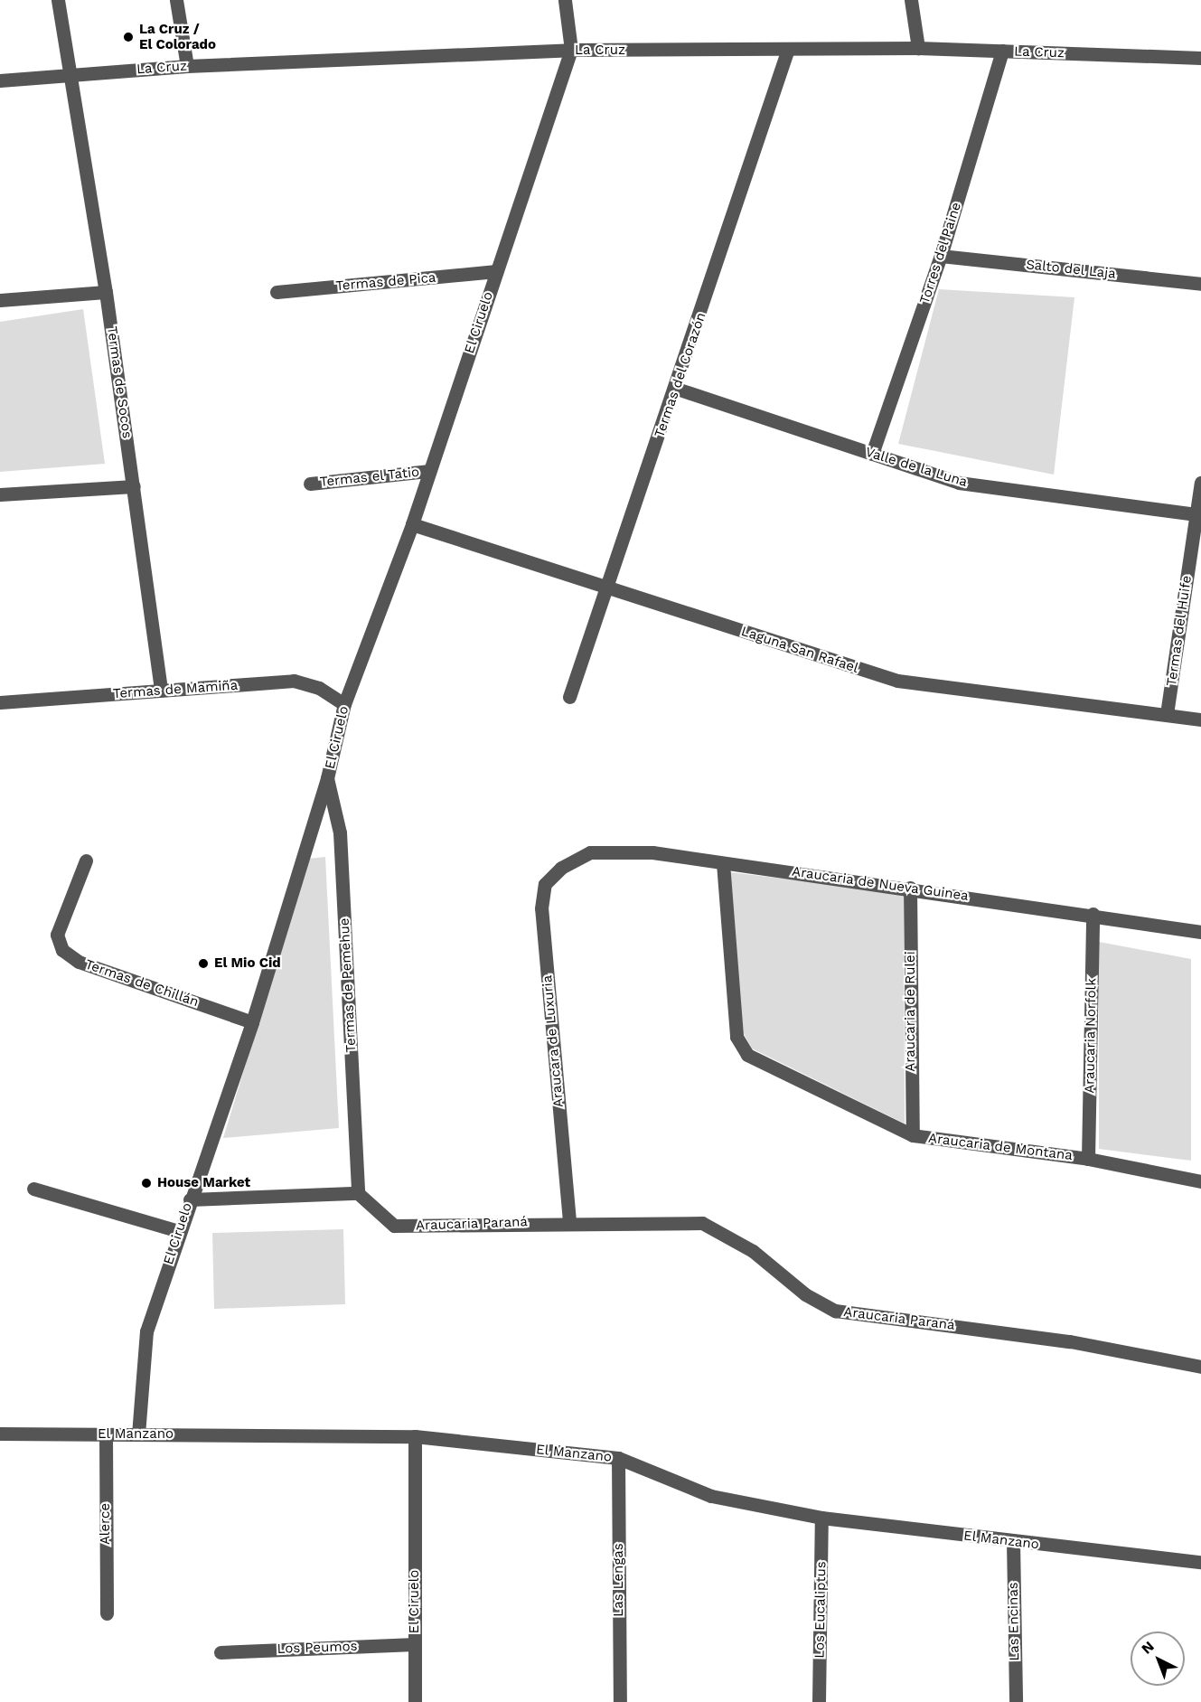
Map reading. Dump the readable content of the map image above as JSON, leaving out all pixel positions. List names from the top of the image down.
{
  "streets": {
    "street": [
      "La Cruz",
      "Torres del Paine",
      "Salto del Laja",
      "Termas de Pica",
      "El Ciruelo",
      "Termas del Corazón",
      "Termas de Socos",
      "Valle de la Luna",
      "Termas el Tatio",
      "Termas del Huife",
      "Laguna San Rafael",
      "Termas de Mamiña",
      "Araucaria de Nueva Guinea",
      "Termas de Chillán",
      "Termas de Pemehue",
      "Araucaria de Rulei",
      "Araucaria Norfolk",
      "Araucara de Luxuria",
      "Araucaria de Montana",
      "Araucaria Paraná",
      "El Manzano",
      "Alerce",
      "Las Lengas",
      "Los Eucaliptus",
      "Las Encinas",
      "Los Peumos"
    ]
  },
  "crossings": [
    ["La Cruz", "Torres del Paine"],
    ["La Cruz", "El Ciruelo"],
    ["La Cruz", "Termas del Corazón"],
    ["La Cruz", "Termas de Socos"],
    ["Torres del Paine", "Salto del Laja"],
    ["Torres del Paine", "Valle de la Luna"],
    ["Termas de Pica", "El Ciruelo"],
    ["El Ciruelo", "Termas el Tatio"],
    ["El Ciruelo", "Laguna San Rafael"],
    ["El Ciruelo", "Termas de Mamiña"],
    ["El Ciruelo", "Termas de Chillán"],
    ["El Ciruelo", "Termas de Pemehue"],
    ["El Ciruelo", "El Manzano"],
    ["El Ciruelo", "Los Peumos"],
    ["Termas del Corazón", "Valle de la Luna"],
    ["Termas del Corazón", "Laguna San Rafael"],
    ["Termas de Socos", "Termas de Mamiña"],
    ["Valle de la Luna", "Termas del Huife"],
    ["Termas del Huife", "Laguna San Rafael"],
    ["Araucaria de Nueva Guinea", "Araucaria de Rulei"],
    ["Araucaria de Nueva Guinea", "Araucaria Norfolk"],
    ["Araucaria de Nueva Guinea", "Araucara de Luxuria"],
    ["Araucaria de Nueva Guinea", "Araucaria de Montana"],
    ["Termas de Pemehue", "Araucaria Paraná"],
    ["Araucaria de Rulei", "Araucaria de Montana"],
    ["Araucaria Norfolk", "Araucaria de Montana"],
    ["Araucara de Luxuria", "Araucaria Paraná"],
    ["El Manzano", "Alerce"],
    ["El Manzano", "Las Lengas"],
    ["El Manzano", "Los Eucaliptus"],
    ["El Manzano", "Las Encinas"]
  ],
  "places": ["La Cruz / El Colorado", "El Mio Cid", "House Market"],
  "north": "top left"
}
